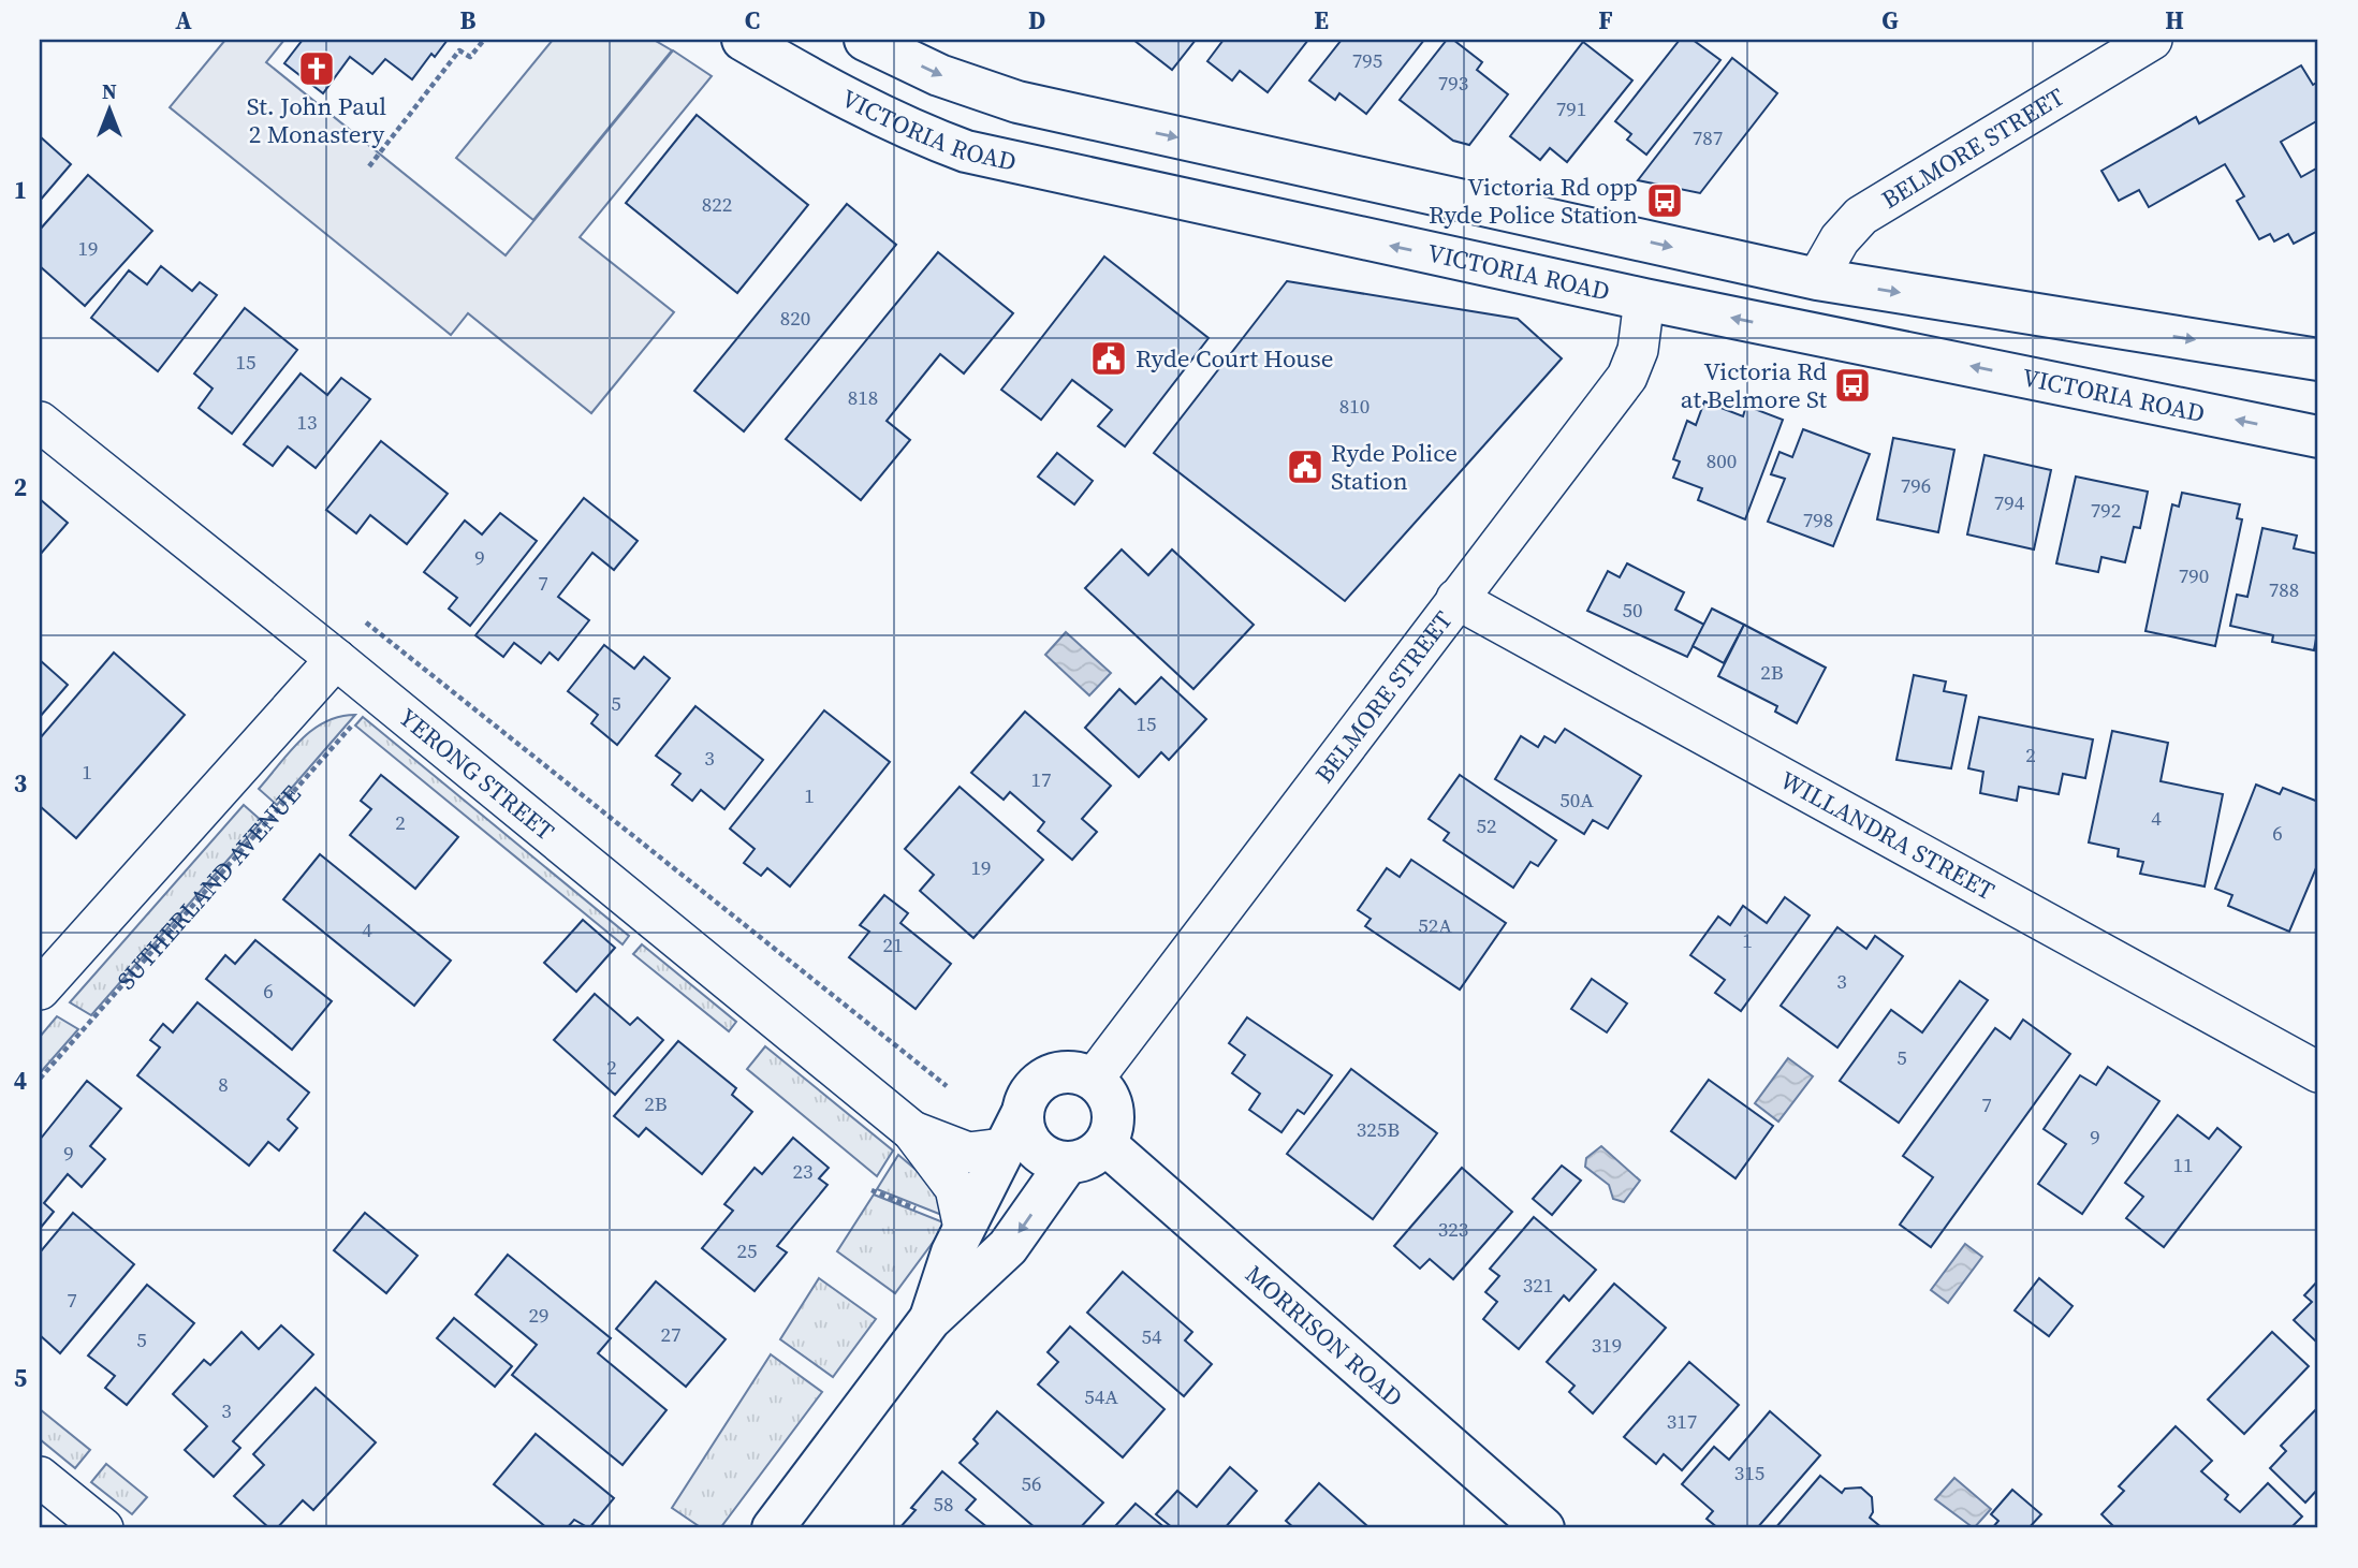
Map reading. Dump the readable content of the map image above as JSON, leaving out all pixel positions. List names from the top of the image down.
{
  "streets": {
    "main road": ["VICTORIA ROAD", "MORRISON ROAD"],
    "street": ["BELMORE STREET", "YERONG STREET", "WILLANDRA STREET"],
    "path": ["SUTHERLAND AVENUE"]
  },
  "crossings": [
    ["VICTORIA ROAD", "BELMORE STREET"],
    ["BELMORE STREET", "WILLANDRA STREET"],
    ["BELMORE STREET", "MORRISON ROAD"],
    ["YERONG STREET", "SUTHERLAND AVENUE"]
  ],
  "places": {
    "church": ["St. John Paul 2 Monastery"],
    "bus stop": ["Victoria Rd opp Ryde Police Station", "Victoria Rd at Belmore St"],
    "public building": ["Ryde Court House", "Ryde Police Station"]
  },
  "house_numbers": [
    "795",
    "793",
    "791",
    "787",
    "822",
    "19",
    "820",
    "15",
    "818",
    "810",
    "13",
    "800",
    "796",
    "794",
    "792",
    "798",
    "9",
    "790",
    "7",
    "788",
    "50",
    "2B",
    "5",
    "15",
    "2",
    "3",
    "1",
    "17",
    "1",
    "50A",
    "4",
    "2",
    "52",
    "6",
    "19",
    "52A",
    "4",
    "1",
    "21",
    "3",
    "6",
    "5",
    "2",
    "8",
    "2B",
    "7",
    "325B",
    "9",
    "9",
    "11",
    "23",
    "323",
    "25",
    "321",
    "7",
    "29",
    "27",
    "54",
    "5",
    "319",
    "54A",
    "3",
    "317",
    "315",
    "56",
    "58"
  ],
  "north": "top",
  "grid": {
    "columns": [
      "A",
      "B",
      "C",
      "D",
      "E",
      "F",
      "G",
      "H"
    ],
    "rows": [
      "1",
      "2",
      "3",
      "4",
      "5"
    ]
  }
}
